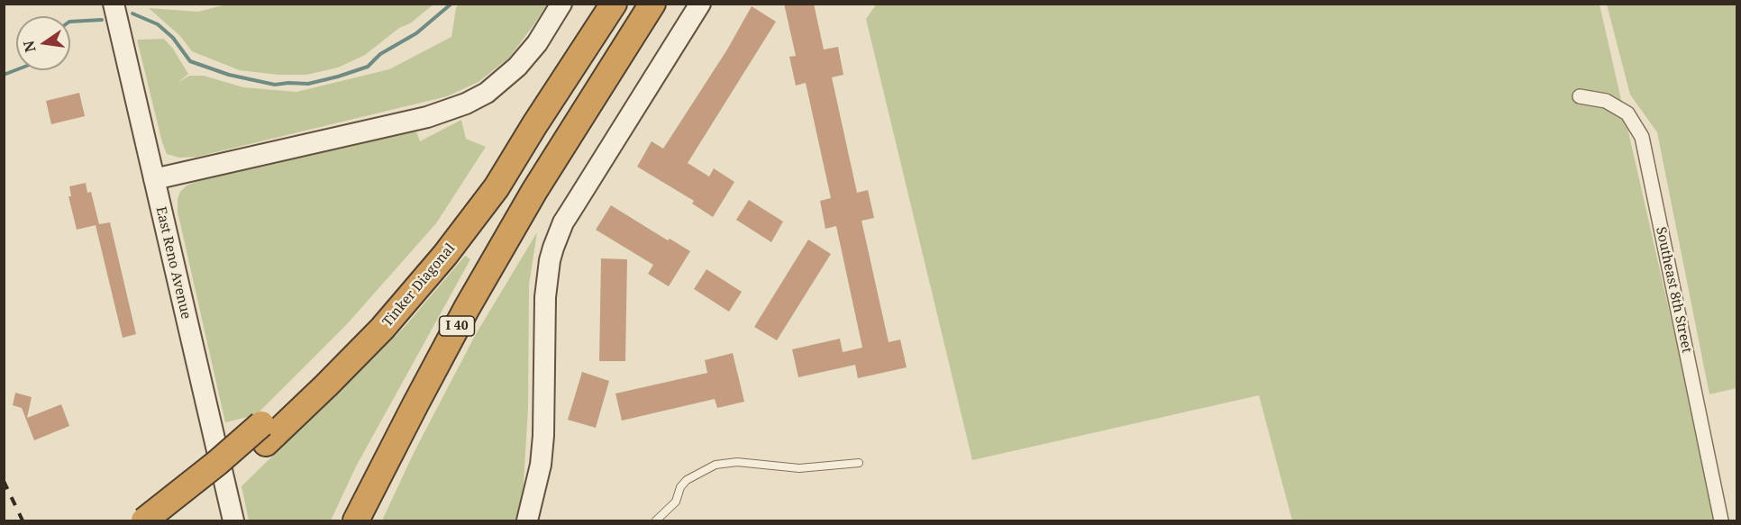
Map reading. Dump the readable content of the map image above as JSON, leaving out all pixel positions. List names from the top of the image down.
{
  "streets": {
    "highway": ["Tinker Diagonal", "I 40"],
    "street": ["East Reno Avenue", "Southeast 8th Street"]
  },
  "north": "left"
}
